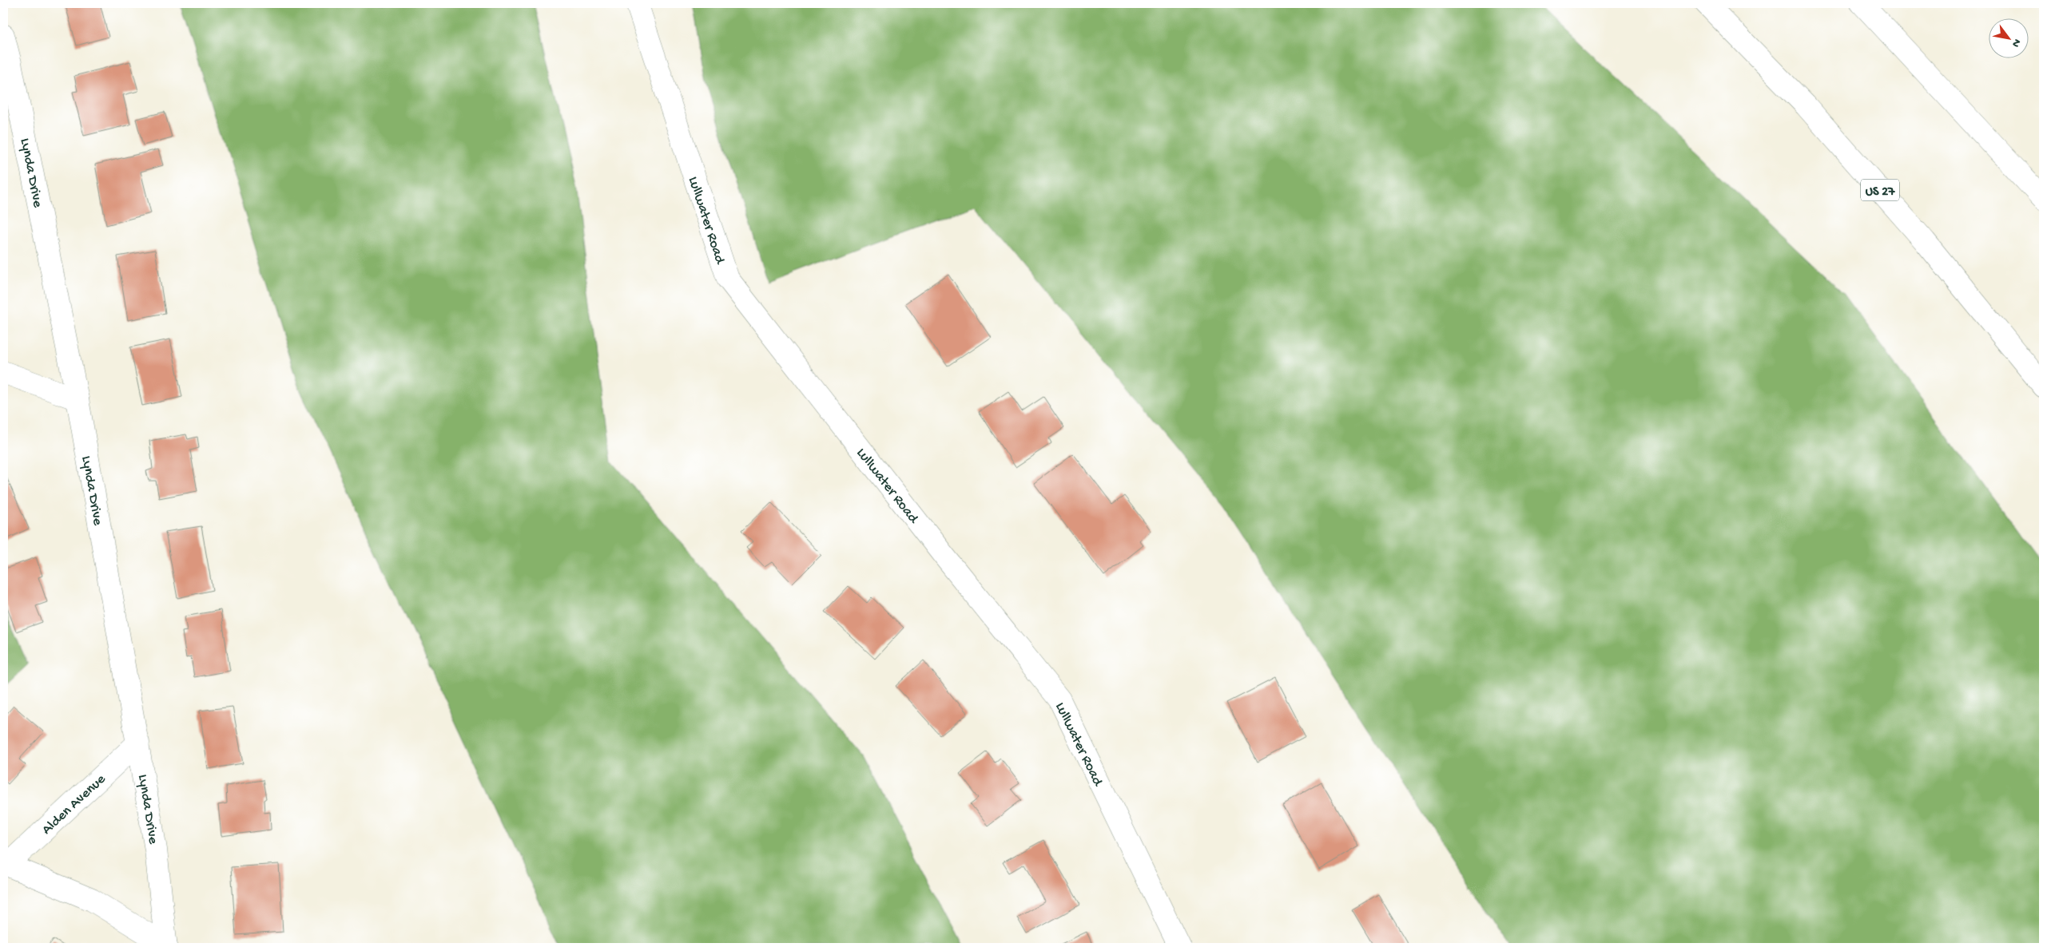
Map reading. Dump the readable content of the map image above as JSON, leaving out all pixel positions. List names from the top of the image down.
{
  "streets": {
    "main road": [
      "Lynda Drive",
      "US 27",
      "Lullwater Road",
      "Alden Avenue"
    ]
  },
  "crossings": [
    ["Lynda Drive", "Alden Avenue"]
  ],
  "north": "bottom right"
}
